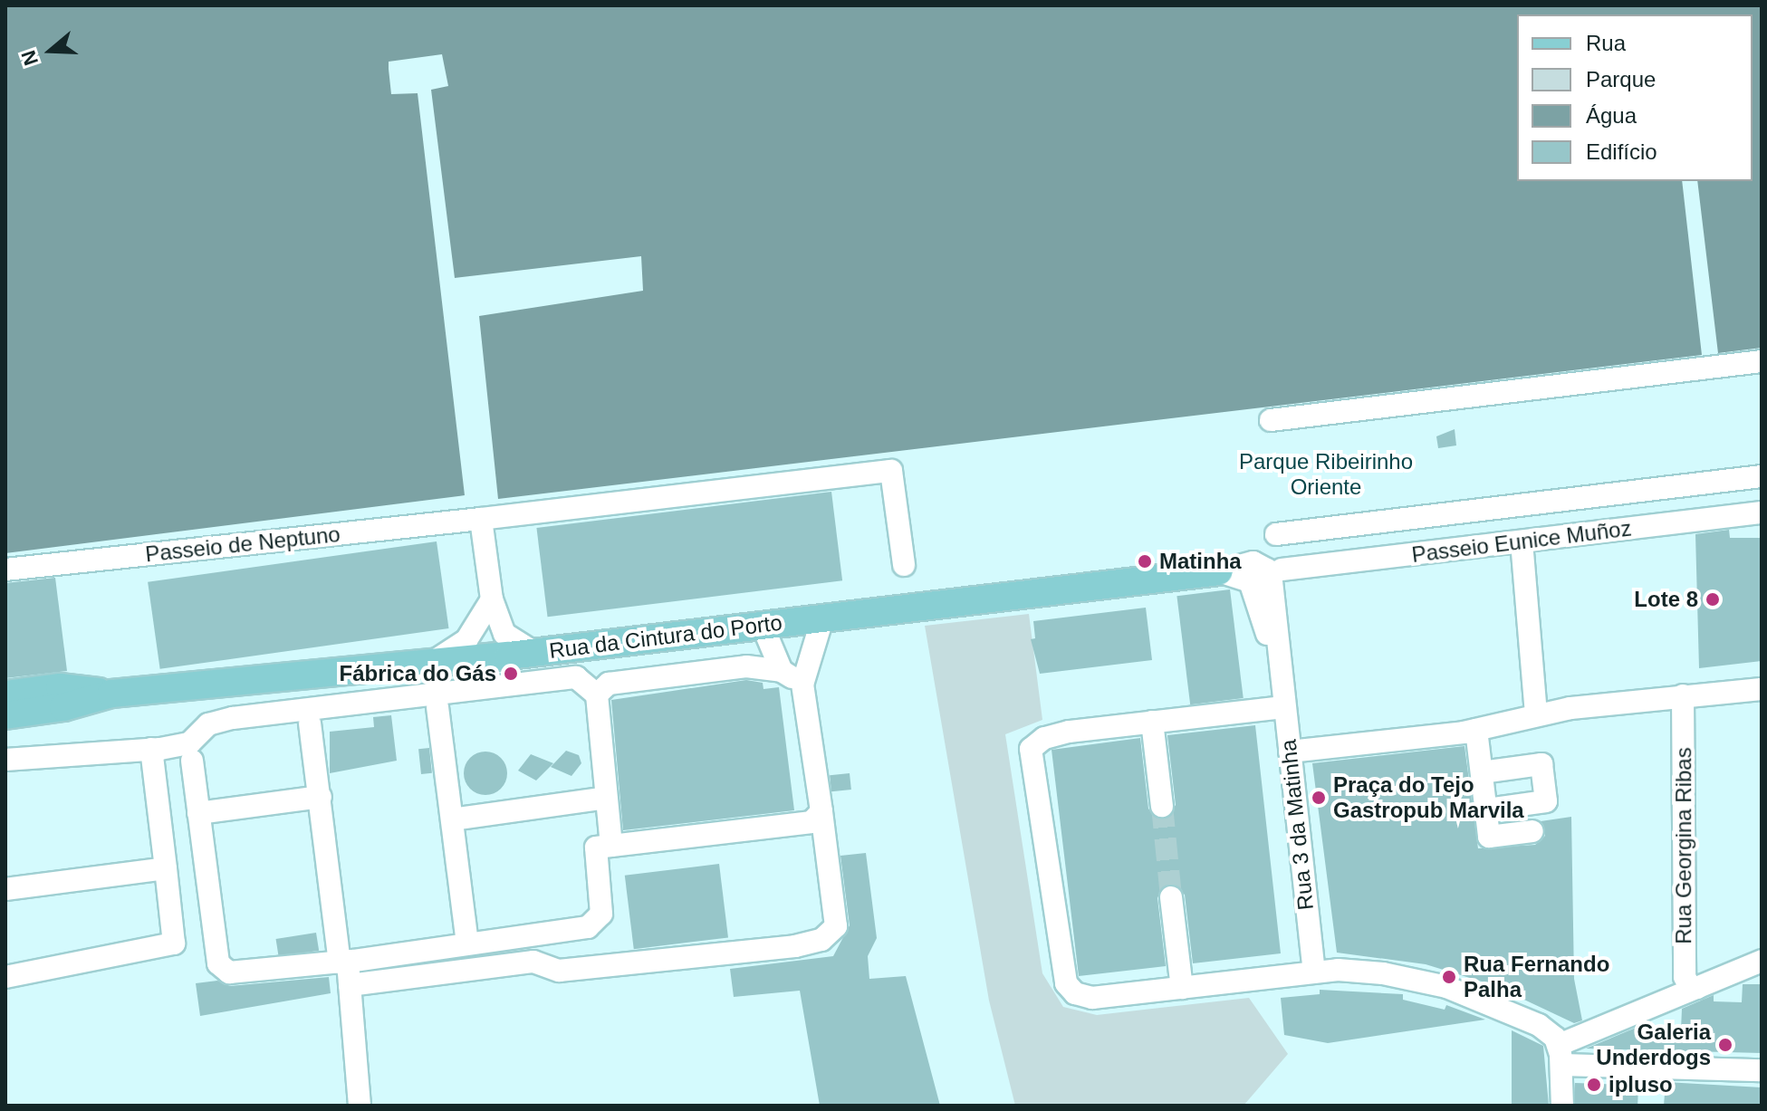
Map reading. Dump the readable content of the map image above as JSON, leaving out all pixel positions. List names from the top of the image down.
{
  "streets": {
    "main road": ["Rua da Cintura do Porto"],
    "street": [
      "Passeio Eunice Muñoz",
      "Passeio de Neptuno",
      "Rua 3 da Matinha",
      "Rua Georgina Ribas"
    ]
  },
  "crossings": [
    ["Rua da Cintura do Porto", "Rua 3 da Matinha"]
  ],
  "parks": ["Parque Ribeirinho Oriente"],
  "places": [
    "Matinha",
    "Lote 8",
    "Fábrica do Gás",
    "Praça do Tejo Gastropub Marvila",
    "Rua Fernando Palha",
    "Galeria Underdogs",
    "ipluso"
  ],
  "legend": [
    "Rua",
    "Parque",
    "Água",
    "Edifício"
  ],
  "north": "left"
}
